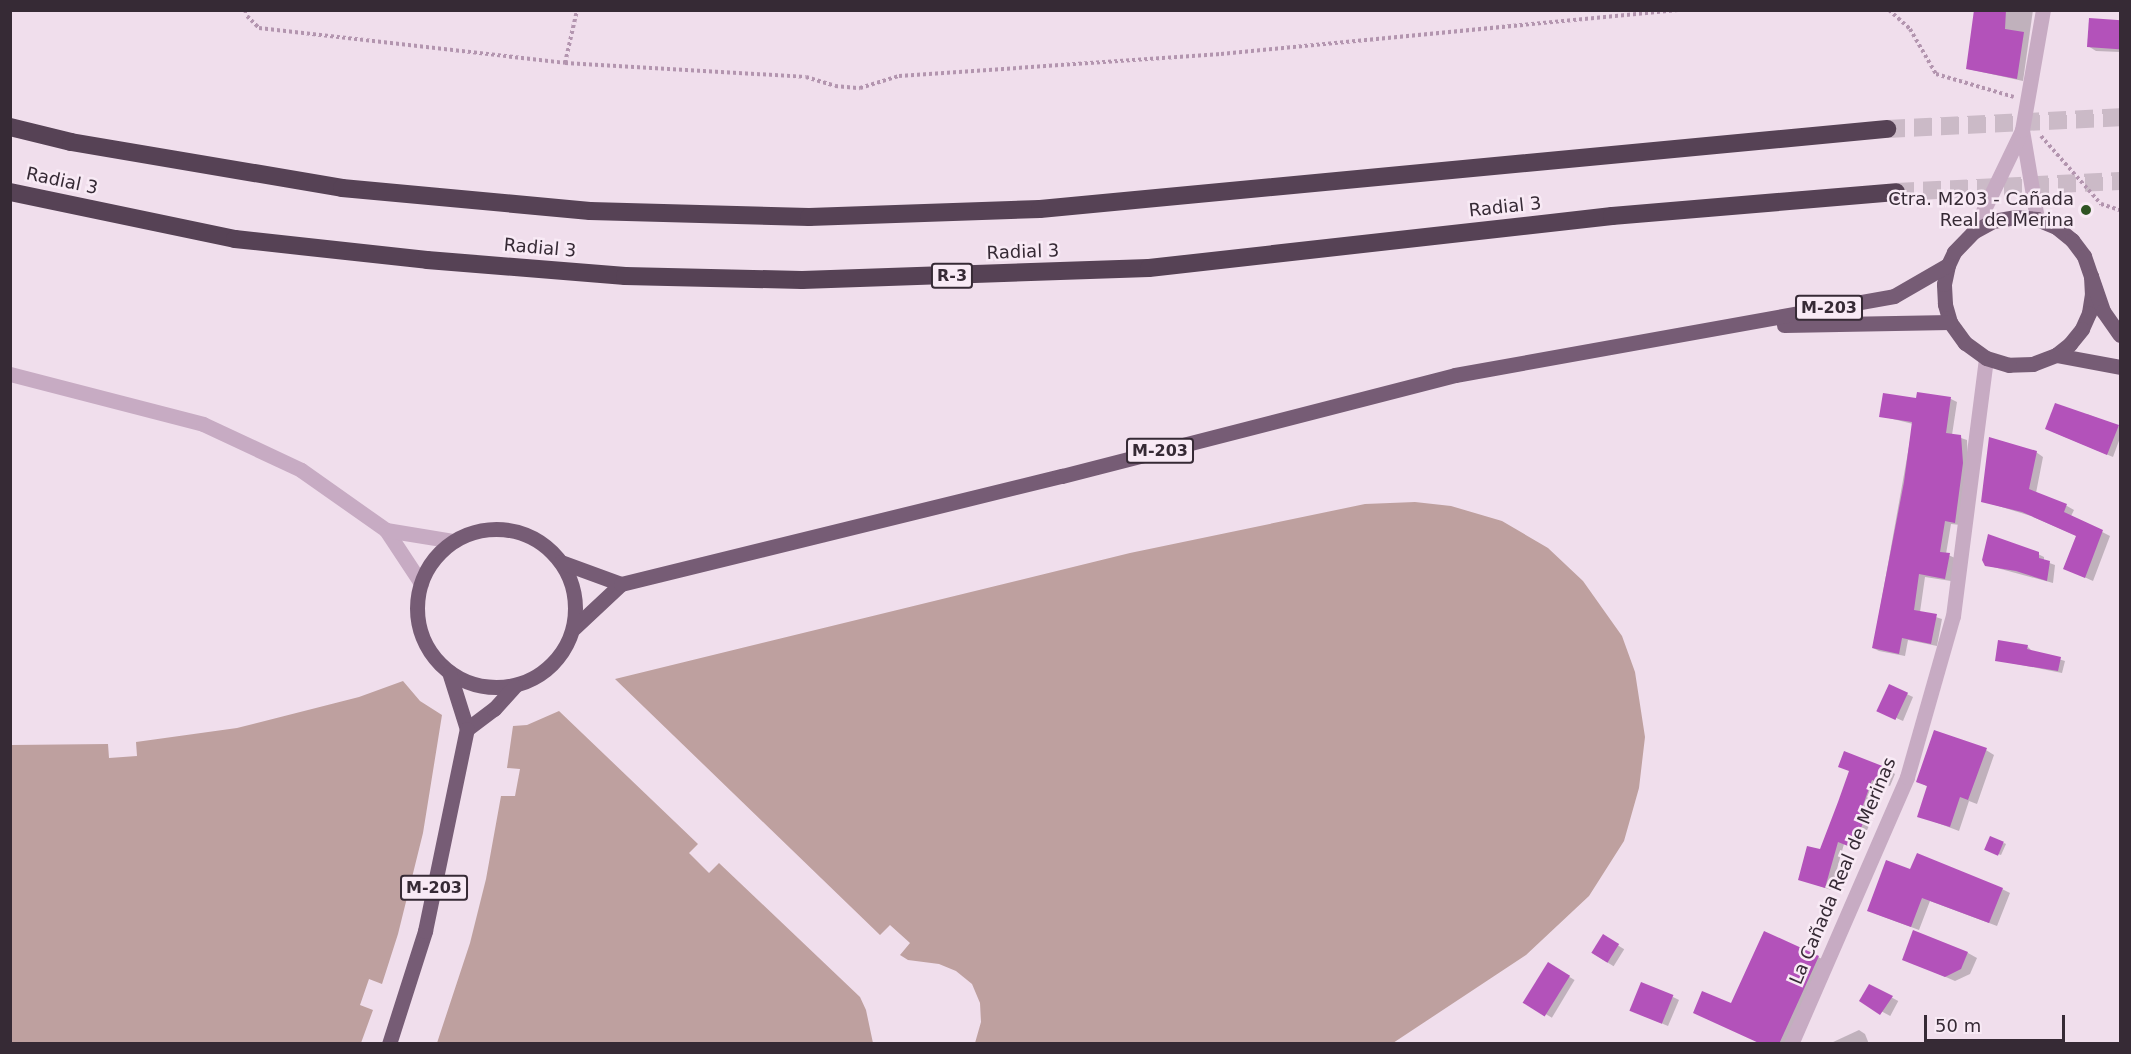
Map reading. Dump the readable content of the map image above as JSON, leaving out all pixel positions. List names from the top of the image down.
{
  "streets": {
    "highway": ["Radial 3", "R-3"],
    "main road": ["M-203"],
    "street": ["La Cañada Real de Merinas"]
  },
  "crossings": [
    ["M-203", "La Cañada Real de Merinas"]
  ],
  "places": ["Ctra. M203 - Cañada Real de Merina"],
  "scale_bar": "50 m"
}
